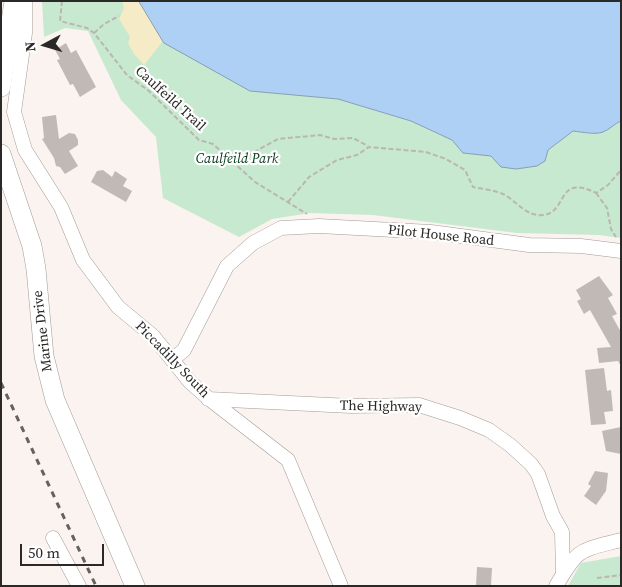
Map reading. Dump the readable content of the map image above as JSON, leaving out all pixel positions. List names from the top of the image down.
{
  "streets": {
    "main road": ["Marine Drive"],
    "street": ["Pilot House Road", "Piccadilly South", "The Highway"],
    "path": ["Caulfeild Trail"]
  },
  "crossings": [
    ["Pilot House Road", "Piccadilly South"],
    ["Piccadilly South", "The Highway"]
  ],
  "parks": ["Caulfeild Park"],
  "scale_bar": "50 m",
  "north": "left"
}
